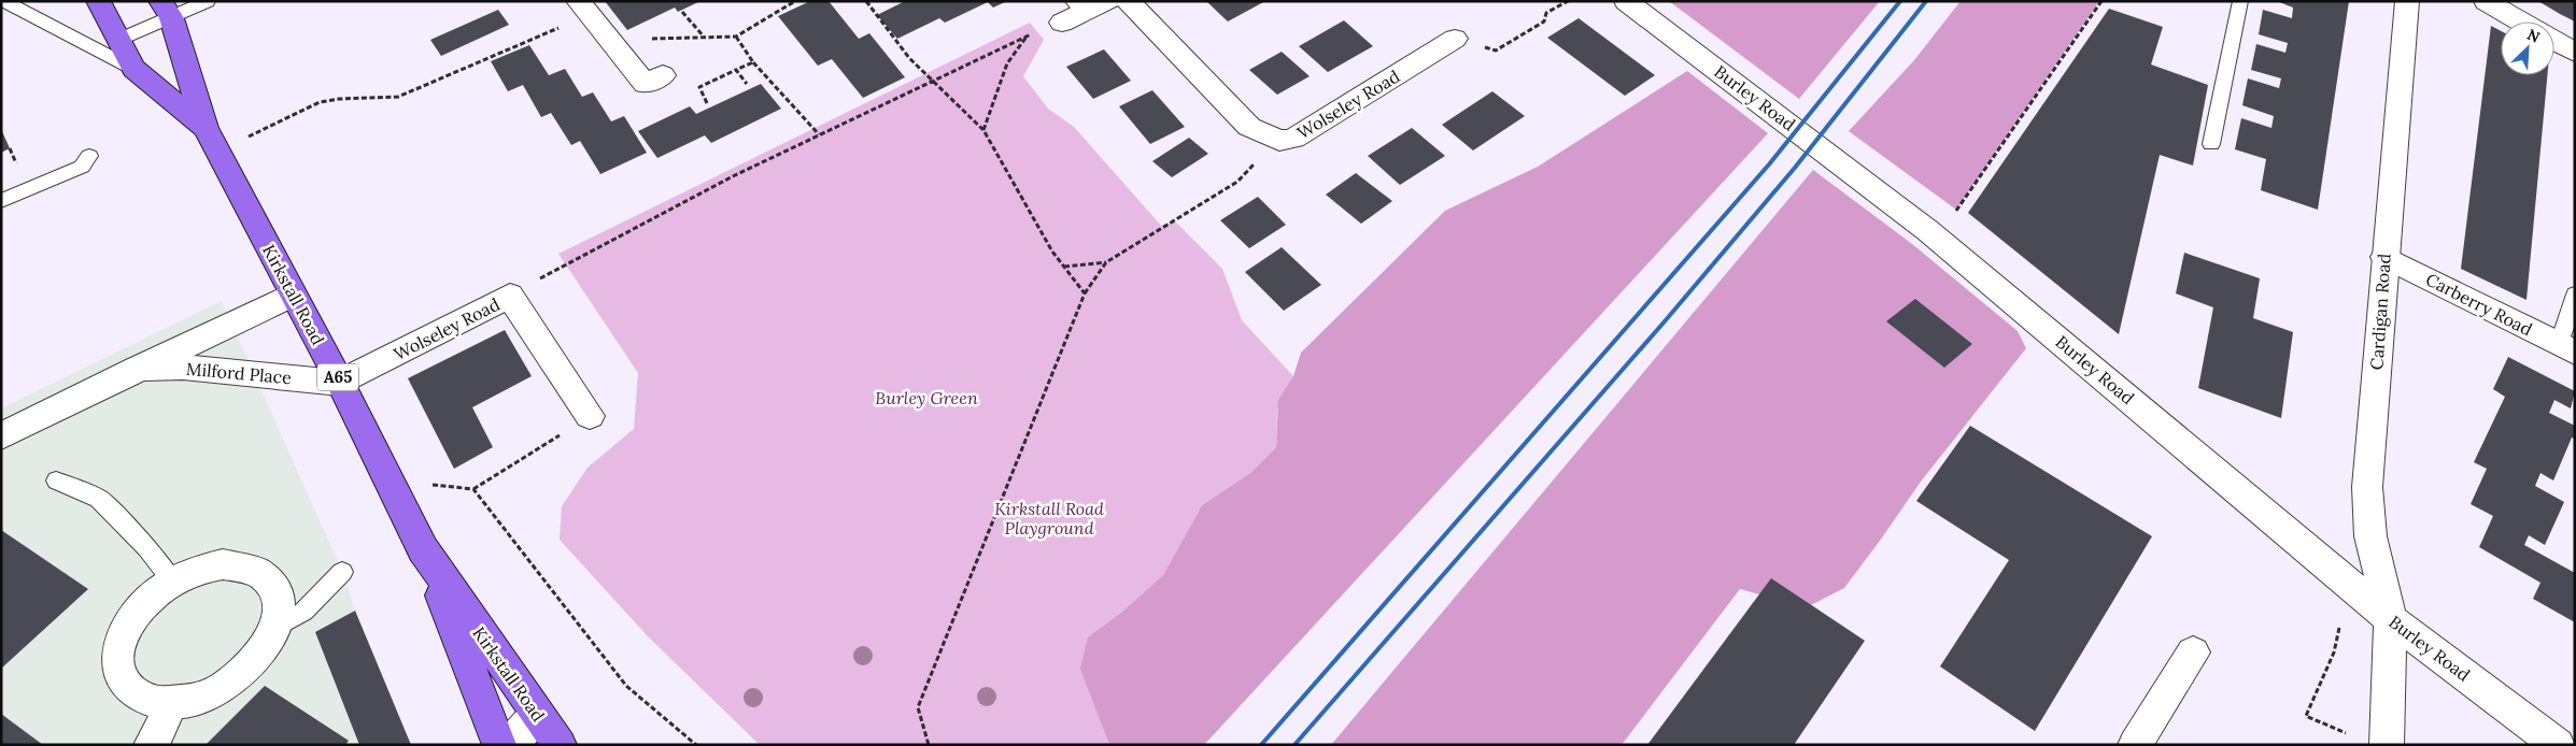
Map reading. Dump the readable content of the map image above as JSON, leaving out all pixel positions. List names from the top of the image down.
{
  "streets": {
    "main road": ["Kirkstall Road", "A65"],
    "street": [
      "Burley Road",
      "Wolseley Road",
      "Carberry Road",
      "Cardigan Road",
      "Milford Place"
    ]
  },
  "crossings": [
    ["Burley Road", "Cardigan Road"],
    ["Wolseley Road", "Kirkstall Road"],
    ["Wolseley Road", "Milford Place"],
    ["Kirkstall Road", "Milford Place"],
    ["Carberry Road", "Cardigan Road"]
  ],
  "parks": ["Burley Green", "Kirkstall Road Playground"],
  "north": "top right"
}
